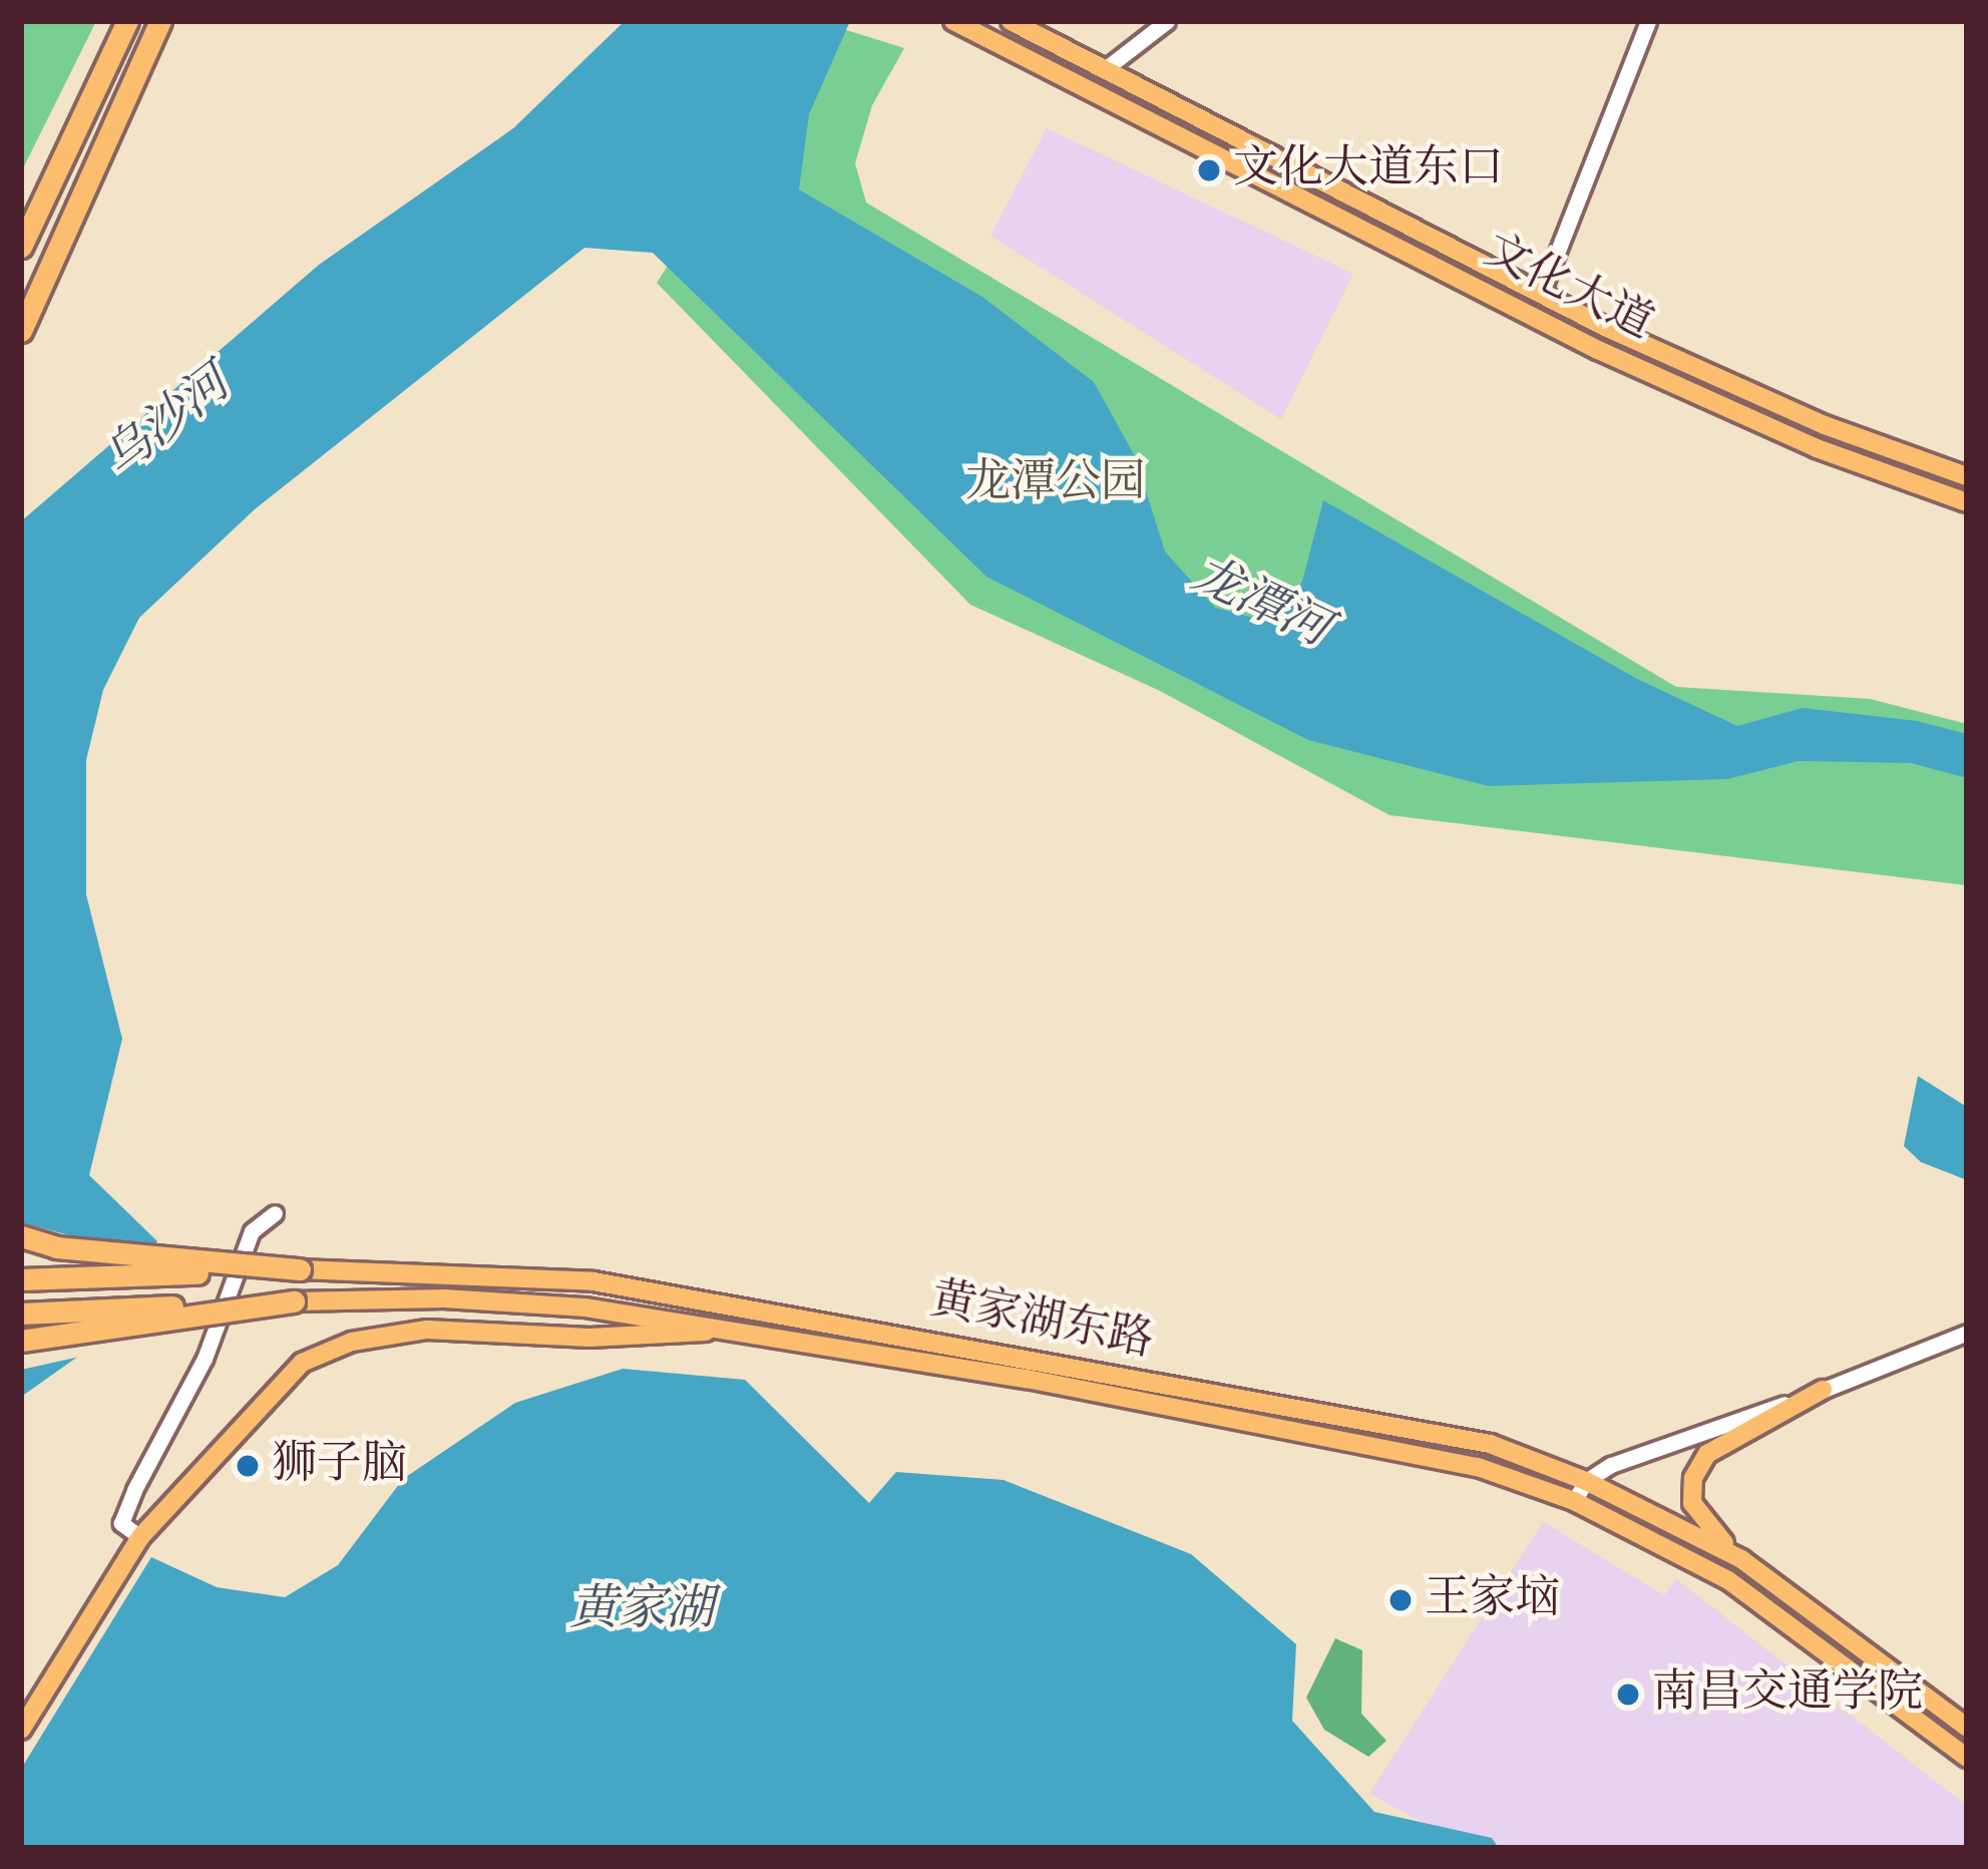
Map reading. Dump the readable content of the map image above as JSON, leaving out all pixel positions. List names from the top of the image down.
{
  "streets": {
    "highway": ["黄家湖东路"],
    "main road": ["文化大道"]
  },
  "water": ["乌沙河", "龙潭河", "黄家湖"],
  "parks": ["龙潭公园"],
  "places": [
    "文化大道东口",
    "狮子脑",
    "王家垴",
    "南昌交通学院"
  ]
}
